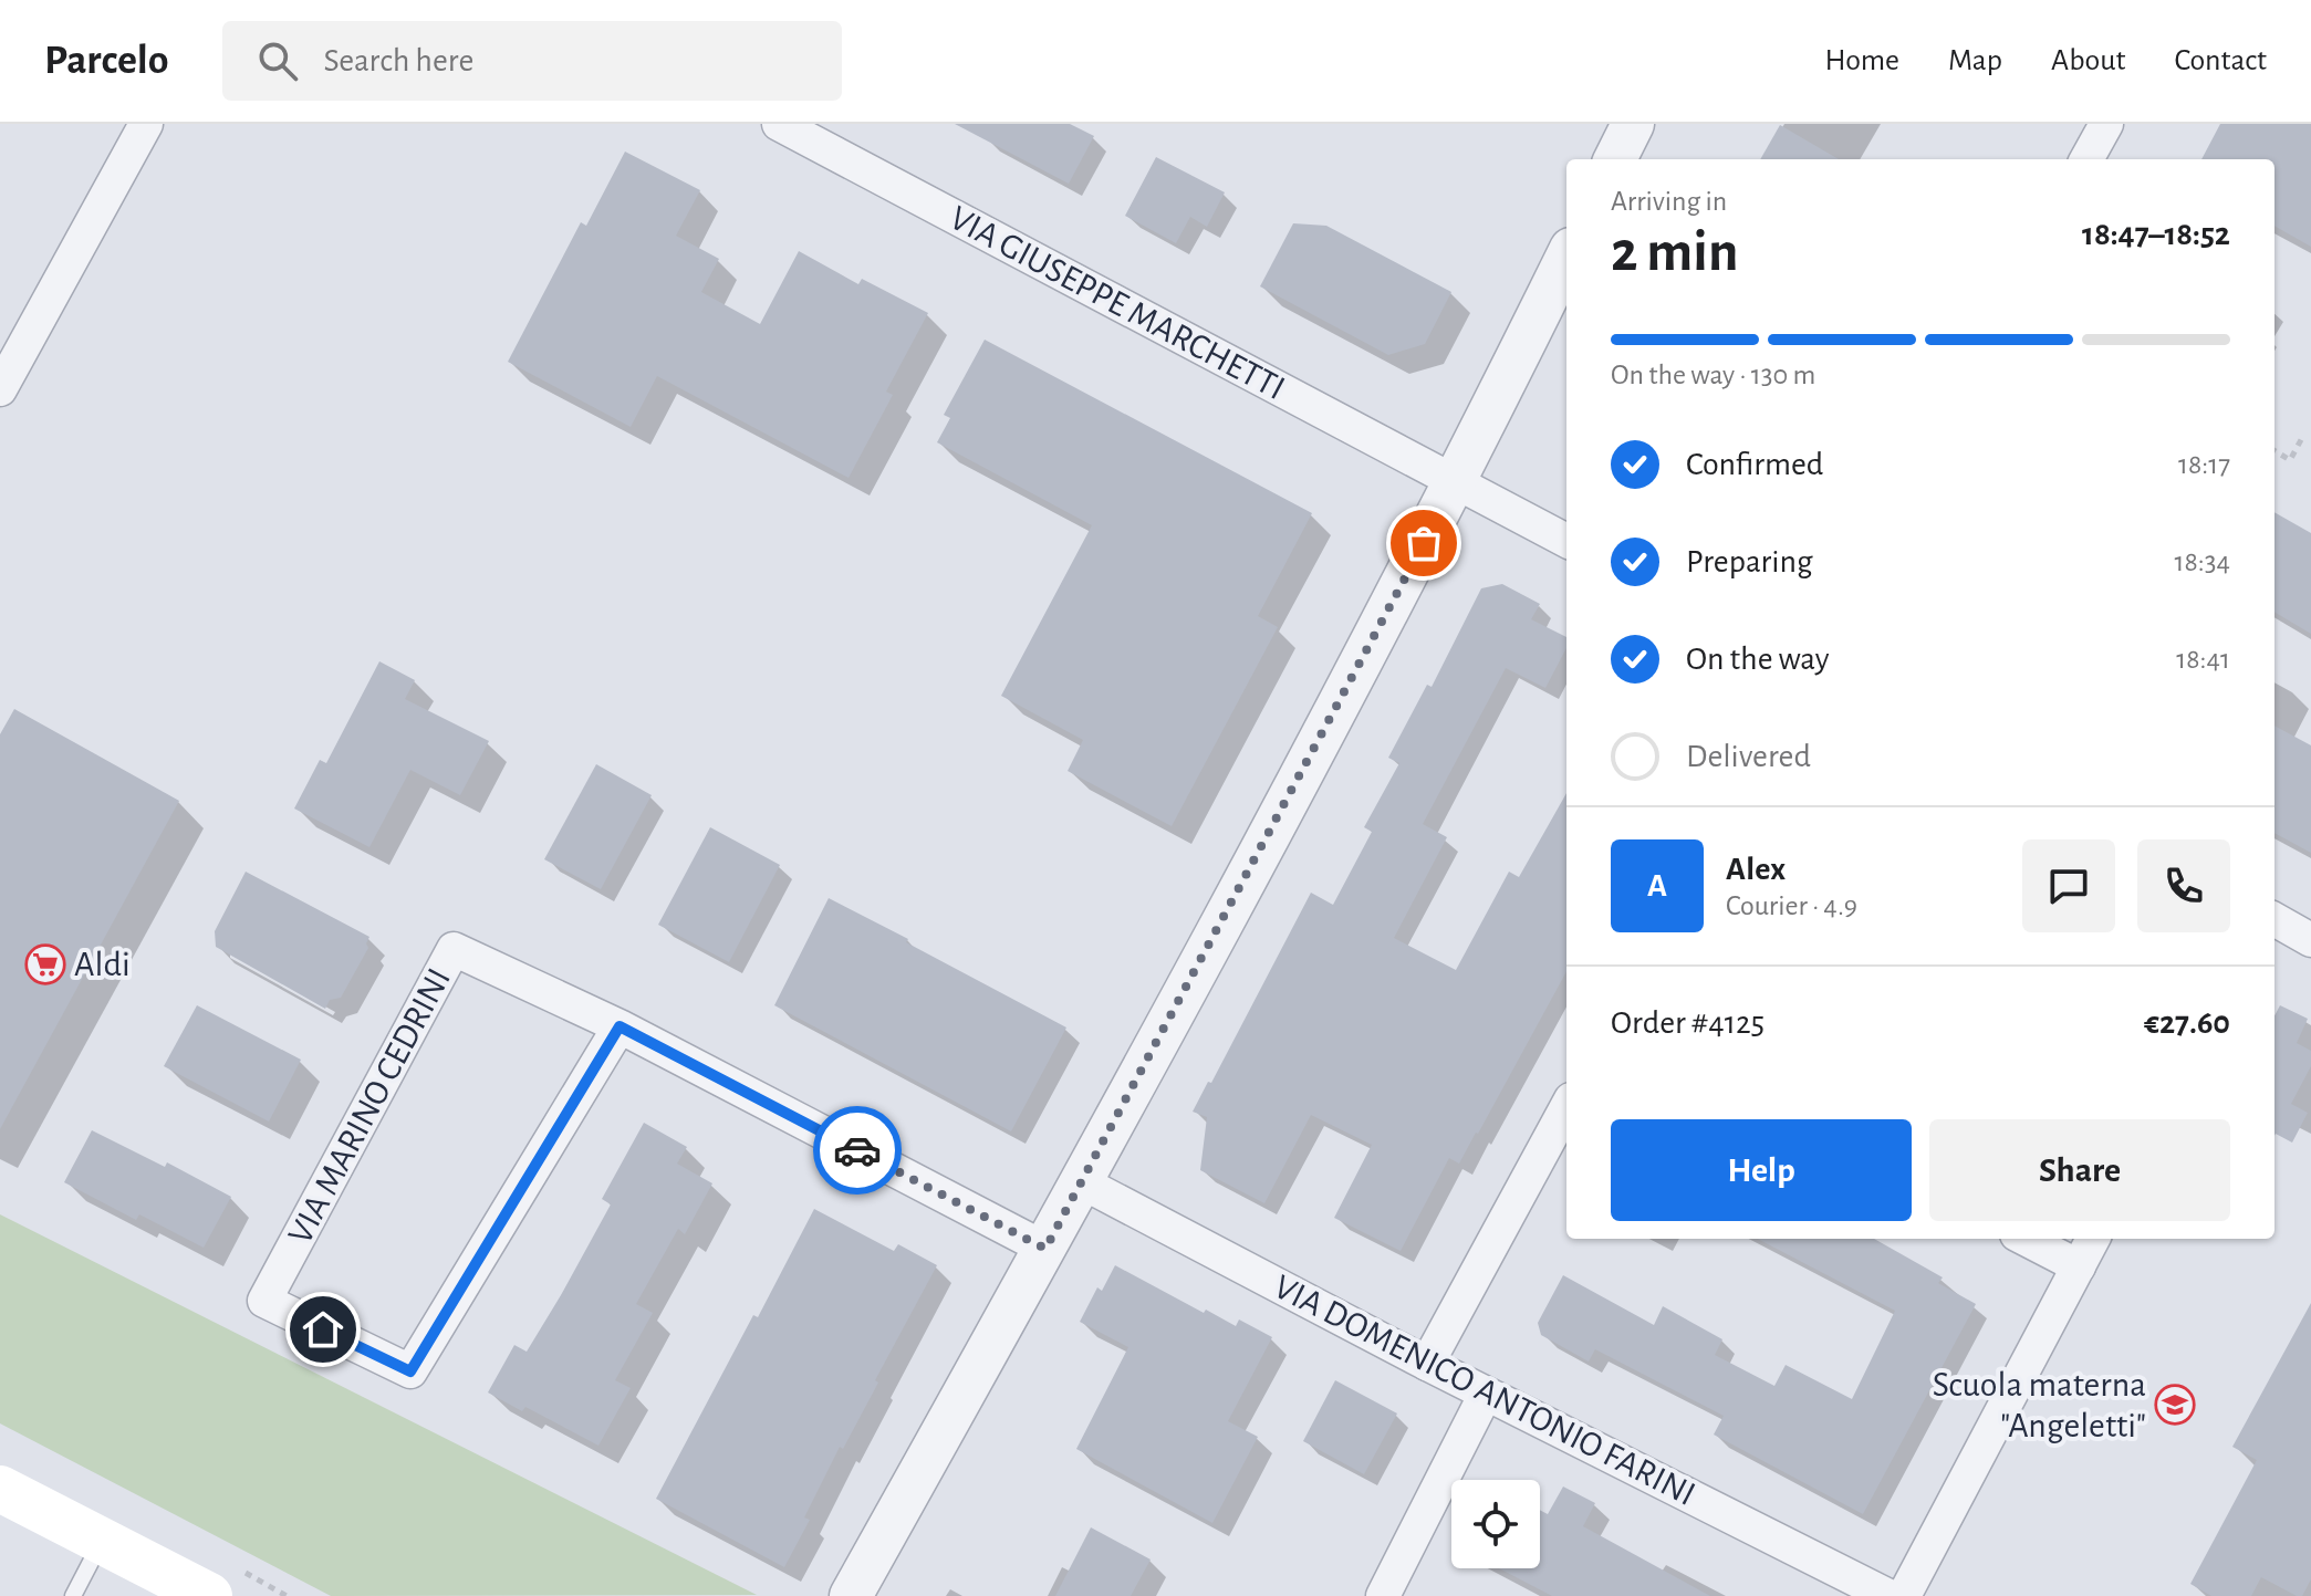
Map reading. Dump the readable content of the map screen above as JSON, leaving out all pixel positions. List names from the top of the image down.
{
  "streets": {
    "street": ["VIA GIUSEPPE MARCHETTI", "VIA MARINO CEDRINI", "VIA DOMENICO ANTONIO FARINI"]
  },
  "places": {
    "supermarket": ["Aldi"],
    "school or university": ["Scuola materna \"Angeletti\""]
  },
  "page": {
    "header": "Parcelo",
    "search": "Search here",
    "nav": [
      "Home",
      "Map",
      "About",
      "Contact"
    ],
    "heading": ["2 min", "Arriving in", "18:47–18:52"],
    "panel": [
      "Alex",
      "Courier · 4.9",
      "Order #4125",
      "€27.60"
    ],
    "bar": "On the way · 130 m",
    "list": [
      ["Confirmed", "18:17"],
      ["Preparing", "18:34"],
      ["On the way", "18:41"],
      "Delivered"
    ],
    "round": "A",
    "buttons": ["Help", "Share"]
  }
}
